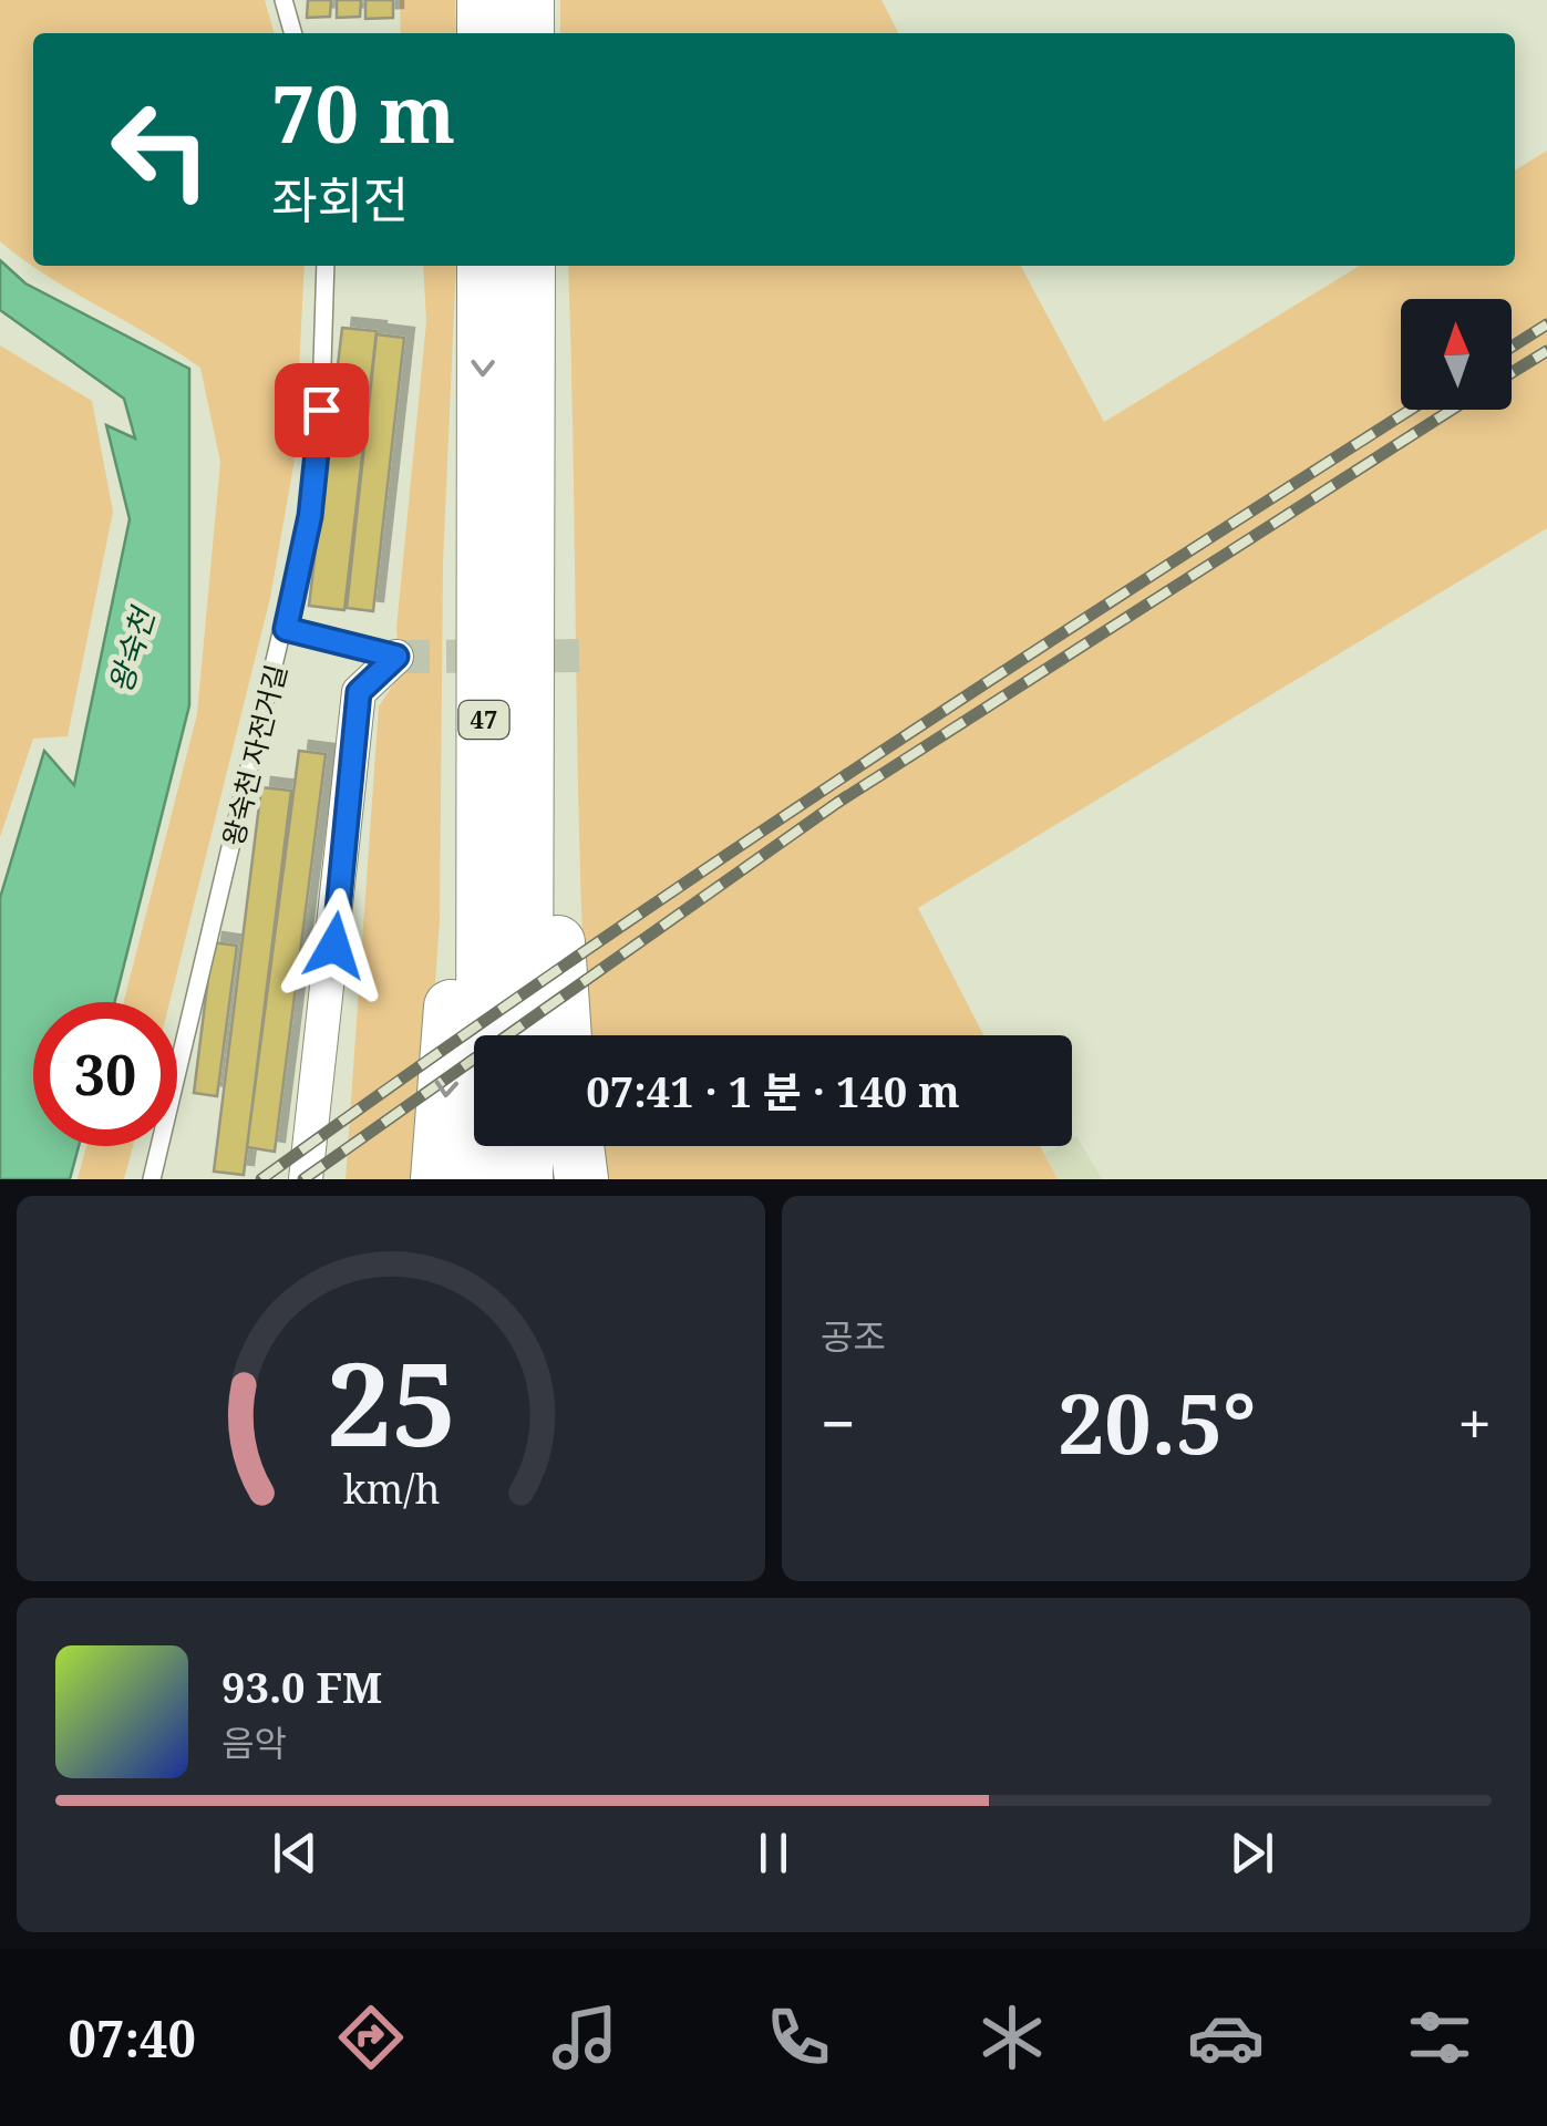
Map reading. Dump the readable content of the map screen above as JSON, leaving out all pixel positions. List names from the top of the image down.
{
  "streets": {
    "highway": ["47"],
    "lane": ["왕숙천 자전거길"]
  },
  "water": ["왕숙천"],
  "north": "top",
  "page": {
    "turn": ["70 m", "좌회전"],
    "limit": "30",
    "trip": "07:41 · 1 분 · 140 m",
    "tile": "공조",
    "heat": ["−", "20.5°", "+"],
    "song": ["93.0 FM", "음악"],
    "tabs": "07:40",
    "gauge": ["25", "km/h"]
  }
}
